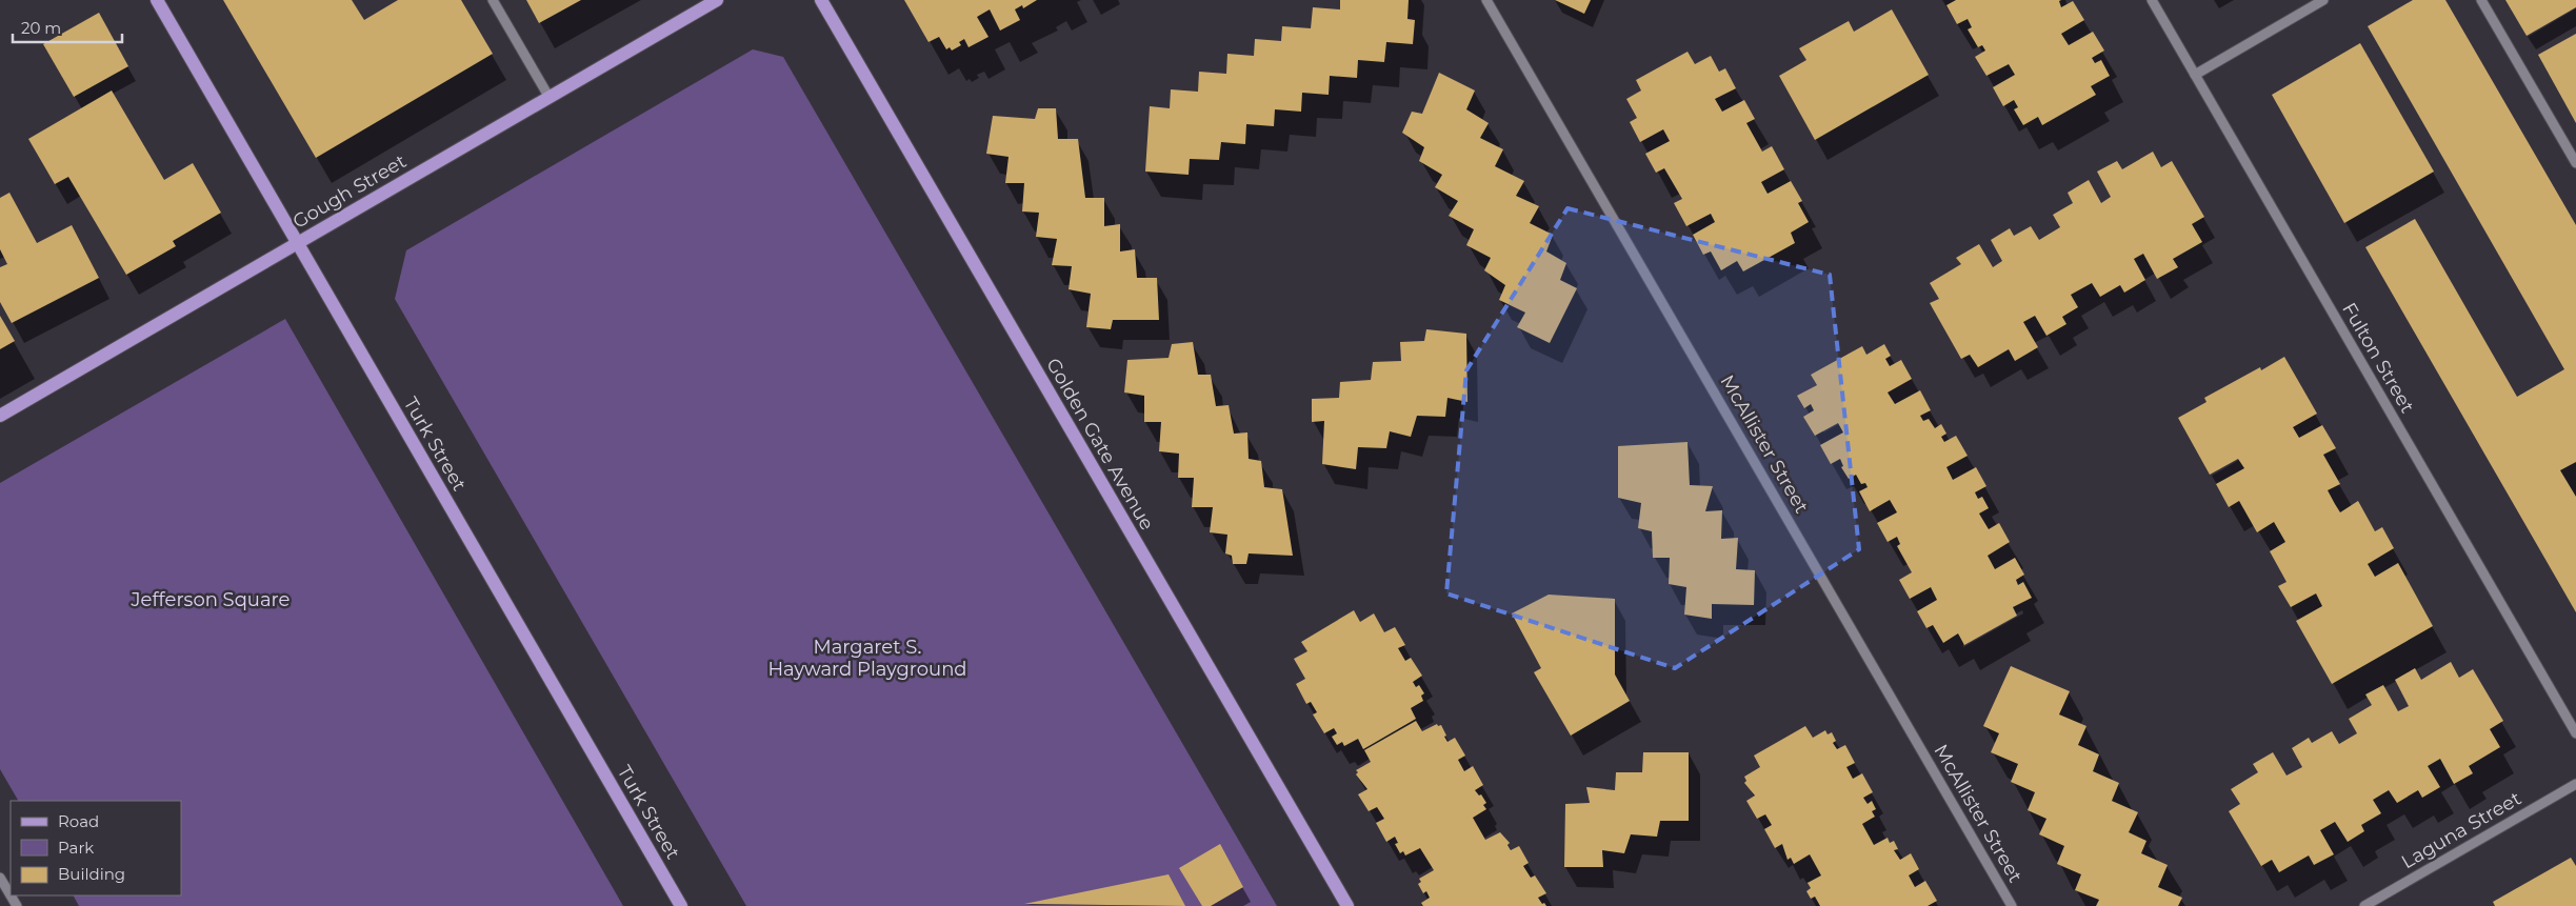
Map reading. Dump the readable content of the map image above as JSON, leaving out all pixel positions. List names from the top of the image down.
{
  "streets": {
    "main road": ["Gough Street", "Turk Street", "Golden Gate Avenue"],
    "street": ["Fulton Street", "McAllister Street", "Laguna Street"]
  },
  "crossings": [
    ["Gough Street", "Turk Street"]
  ],
  "parks": ["Jefferson Square", "Margaret S. Hayward Playground"],
  "legend": ["Road", "Park", "Building"],
  "scale_bar": "20 m"
}
